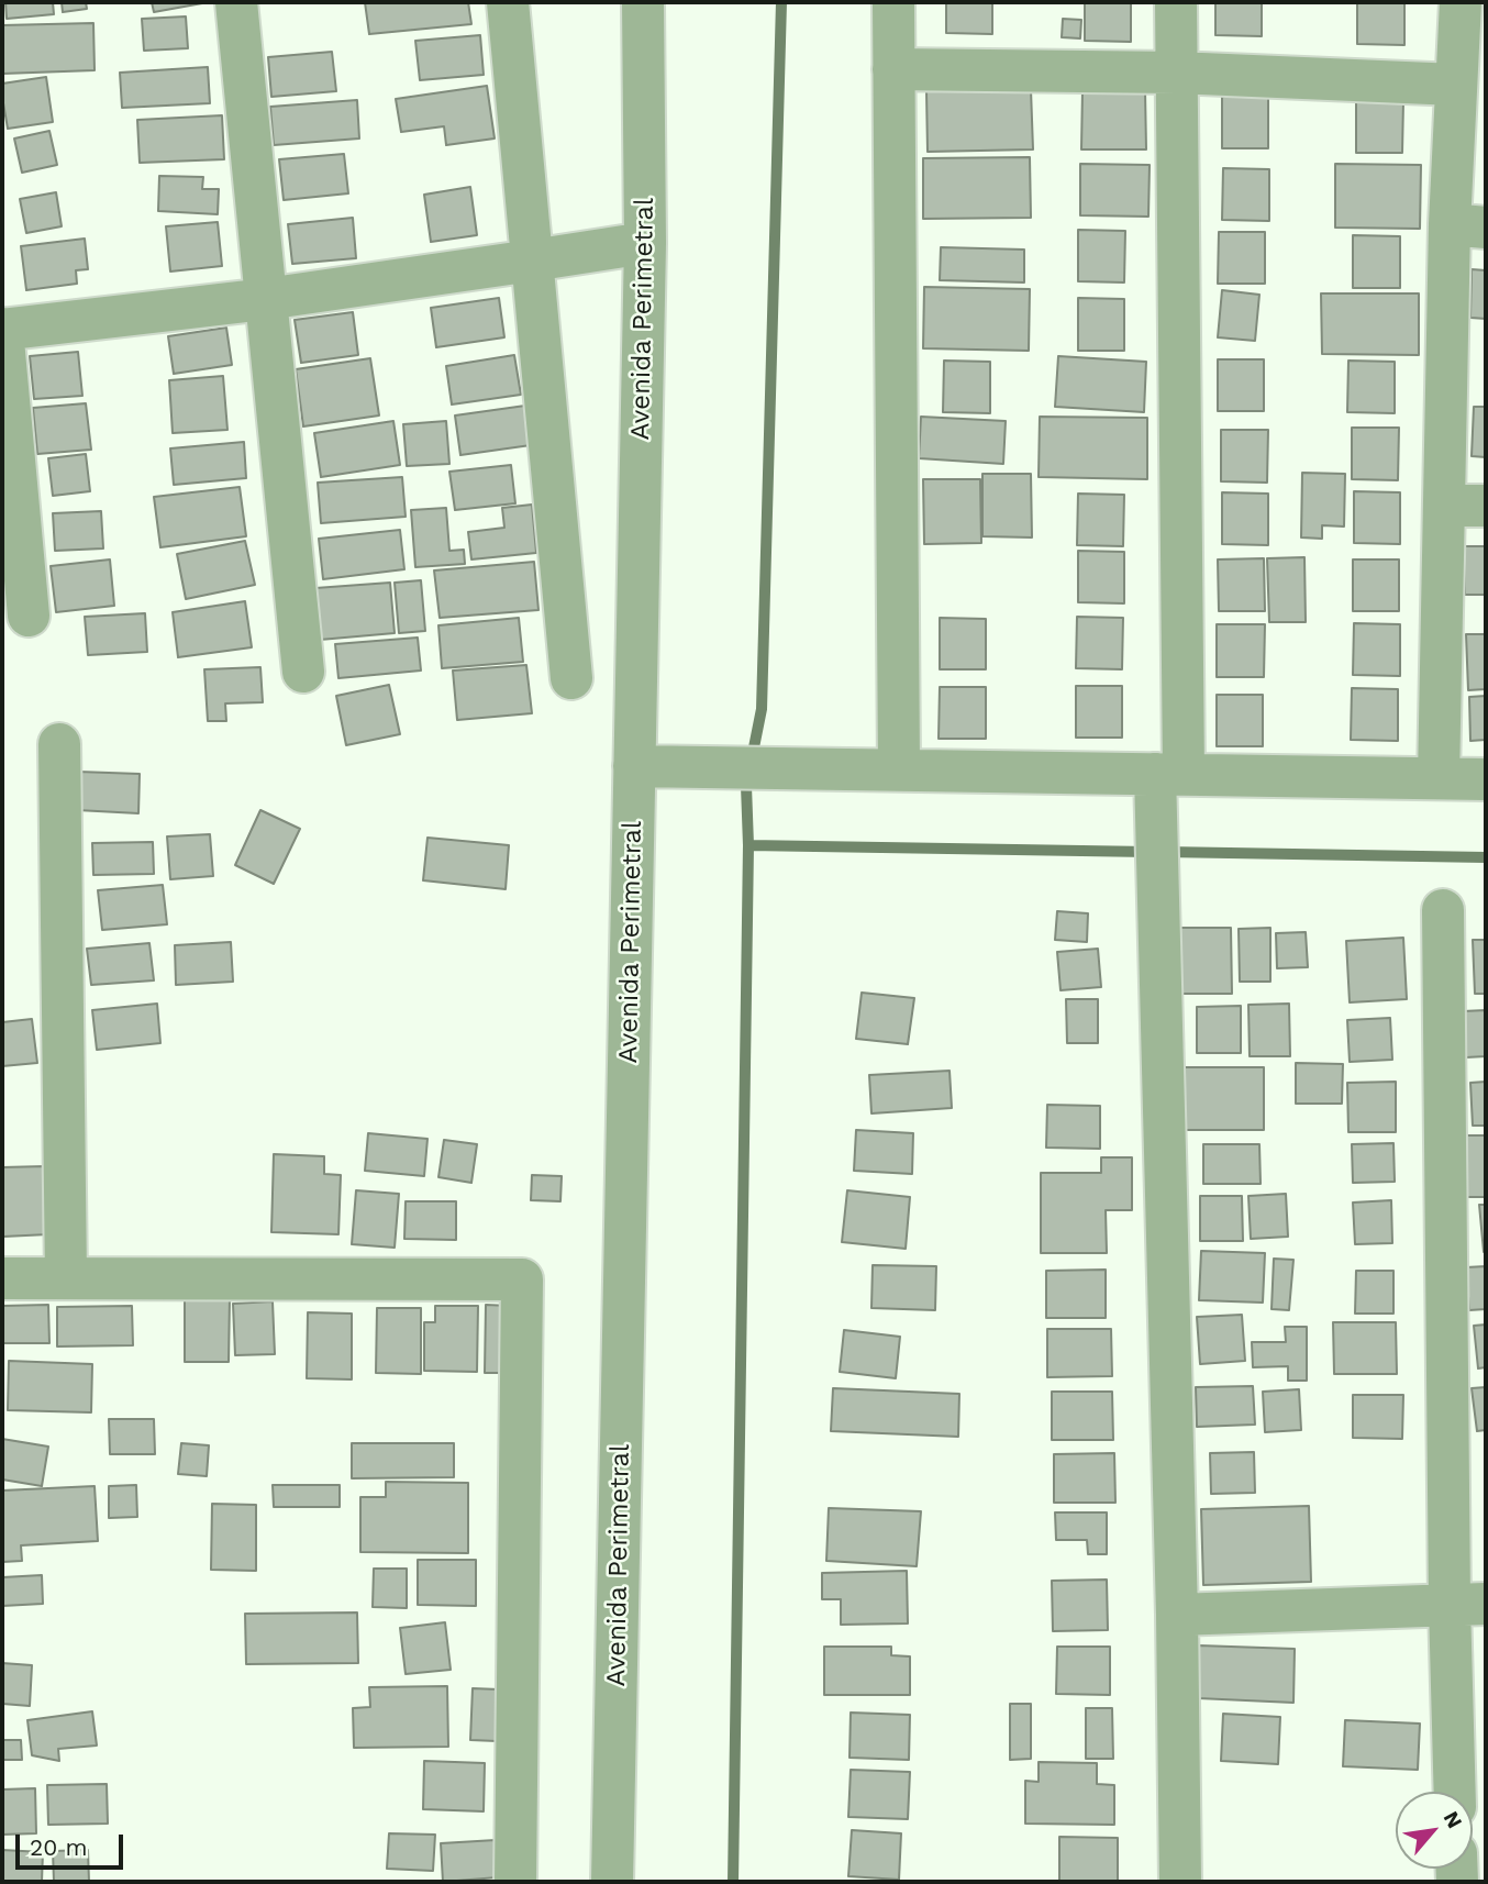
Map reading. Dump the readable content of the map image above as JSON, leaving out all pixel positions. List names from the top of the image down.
{
  "streets": {
    "street": ["Avenida Perimetral"]
  },
  "scale_bar": "20 m",
  "north": "top right"
}
